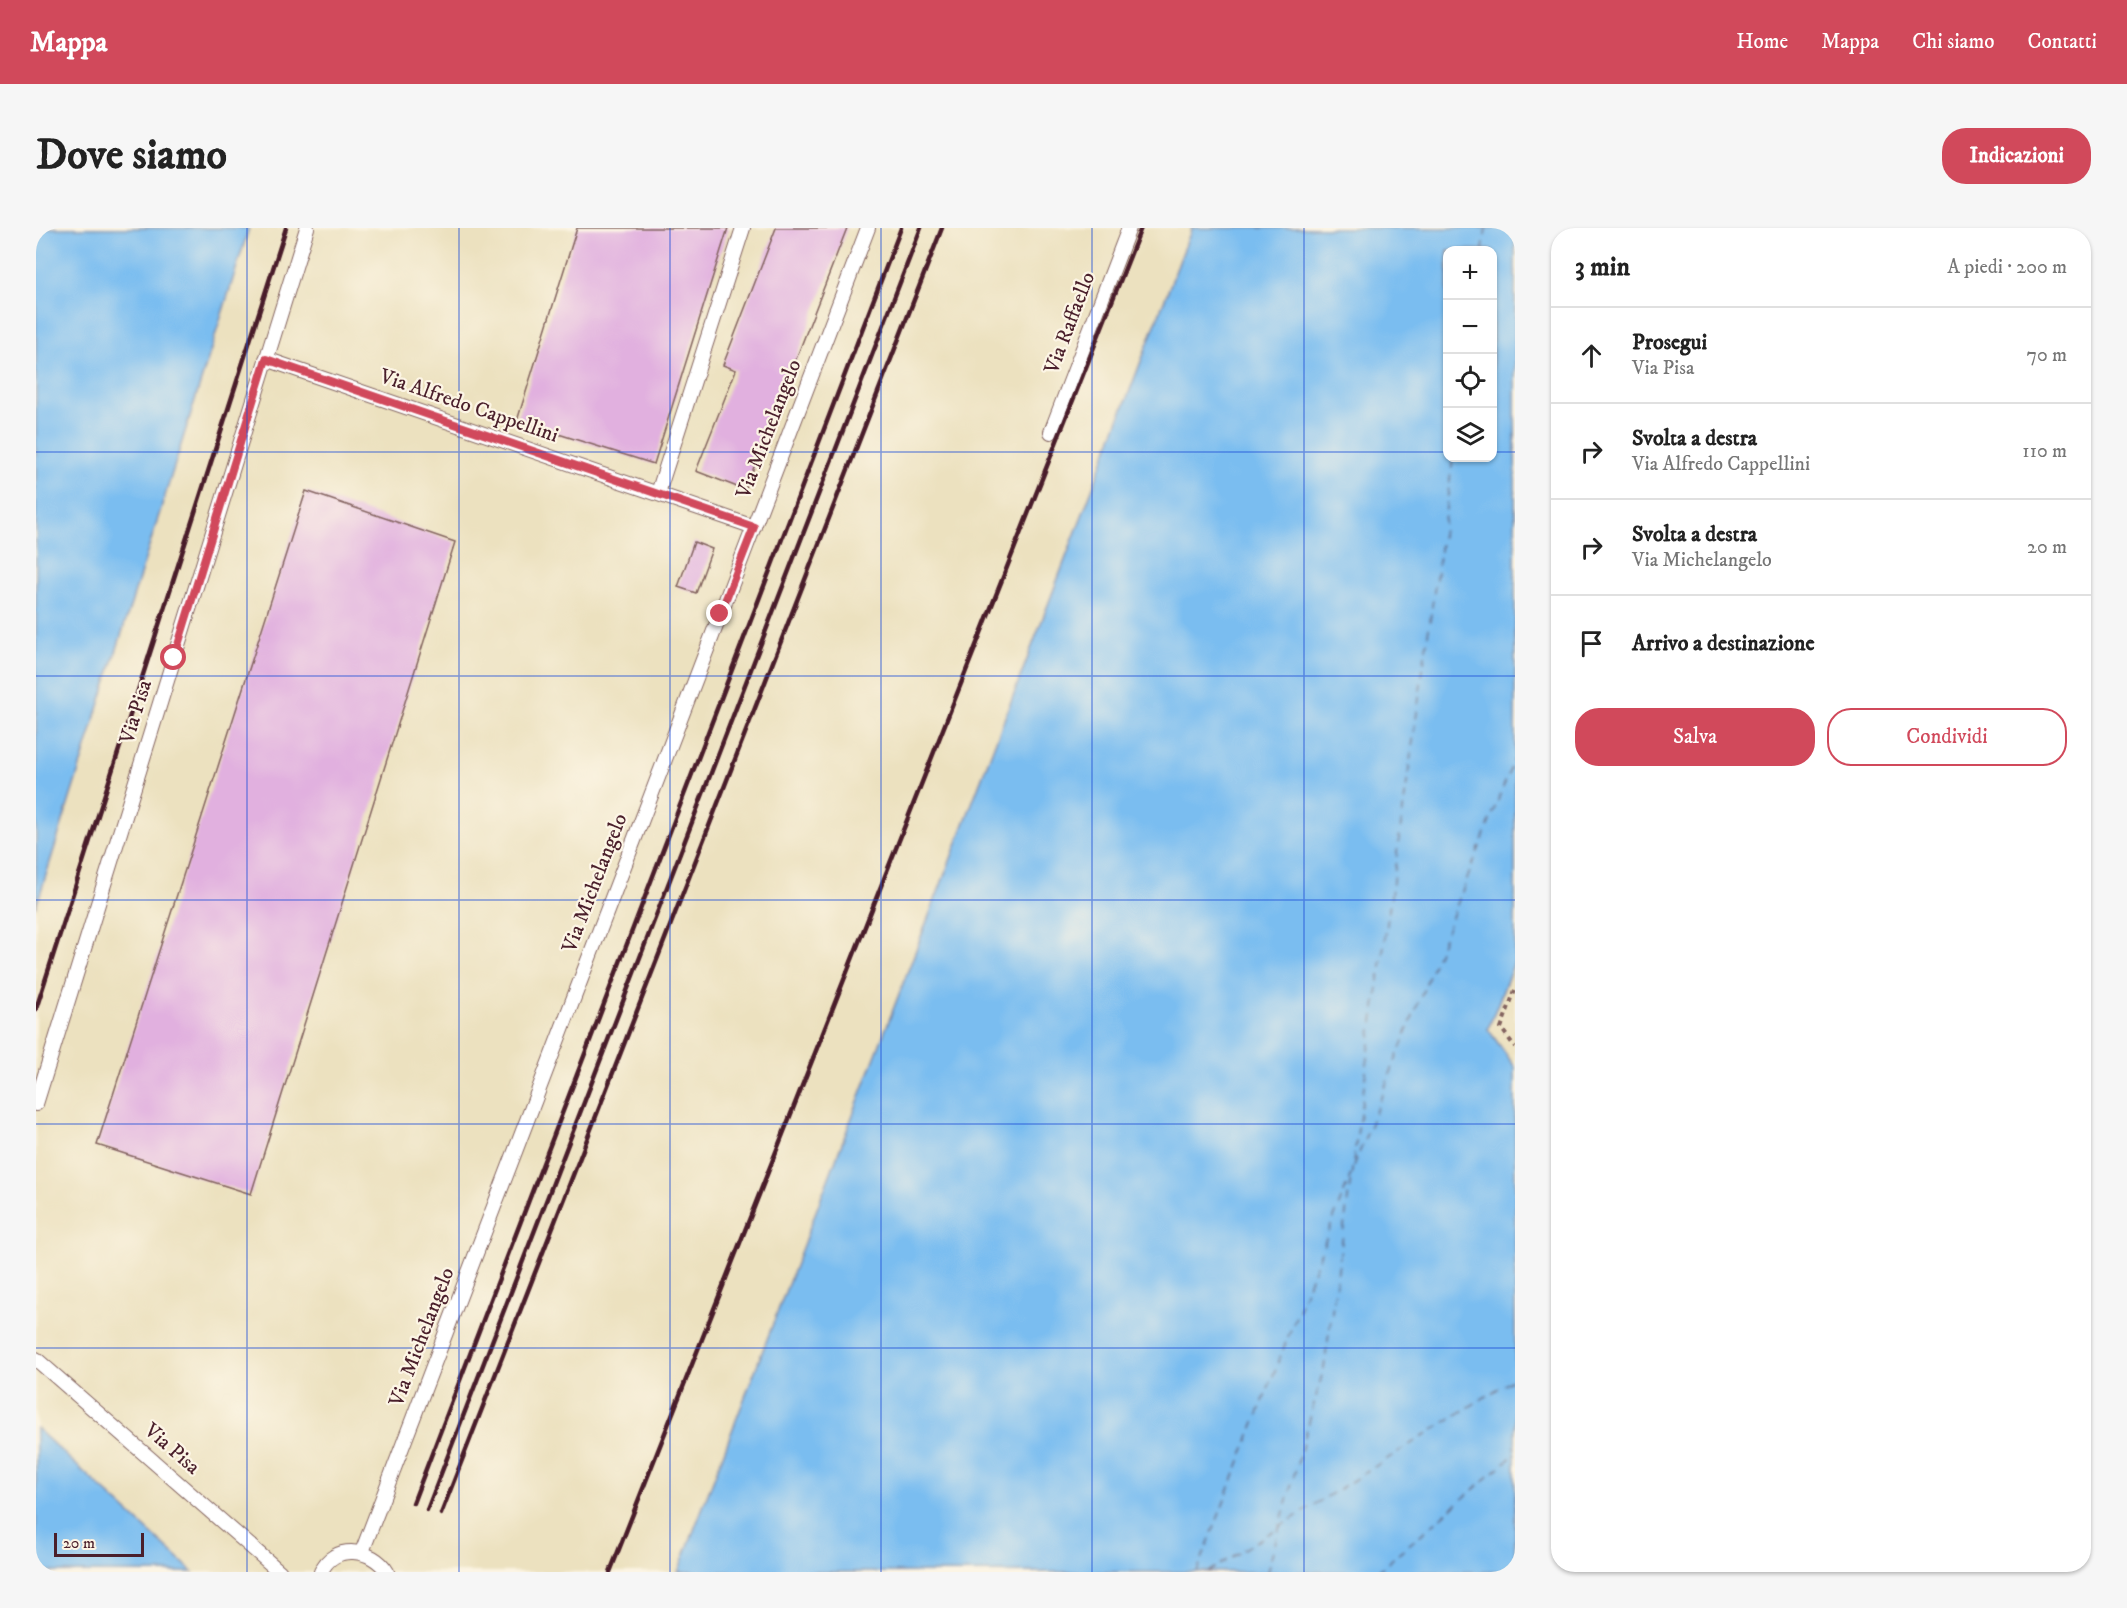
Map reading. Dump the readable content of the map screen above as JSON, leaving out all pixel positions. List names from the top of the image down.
{
  "streets": {
    "lane": [
      "Via Raffaello",
      "Via Alfredo Cappellini",
      "Via Michelangelo",
      "Via Pisa"
    ]
  },
  "crossings": [
    ["Via Alfredo Cappellini", "Via Michelangelo"],
    ["Via Alfredo Cappellini", "Via Pisa"]
  ],
  "scale_bar": "20 m",
  "page": {
    "header": "Mappa",
    "nav": [
      "Home",
      "Mappa",
      "Chi siamo",
      "Contatti"
    ],
    "buttons": [
      "Indicazioni",
      ["Salva", "Condividi"]
    ],
    "title": "Dove siamo",
    "heading": ["3 min", "A piedi · 200 m"],
    "map_buttons": ["+", "−"],
    "list": [
      ["Prosegui", "Via Pisa", "70 m"],
      ["Svolta a destra", "Via Alfredo Cappellini", "110 m"],
      ["Svolta a destra", "Via Michelangelo", "20 m"],
      "Arrivo a destinazione"
    ],
    "scale": "20 m"
  }
}
